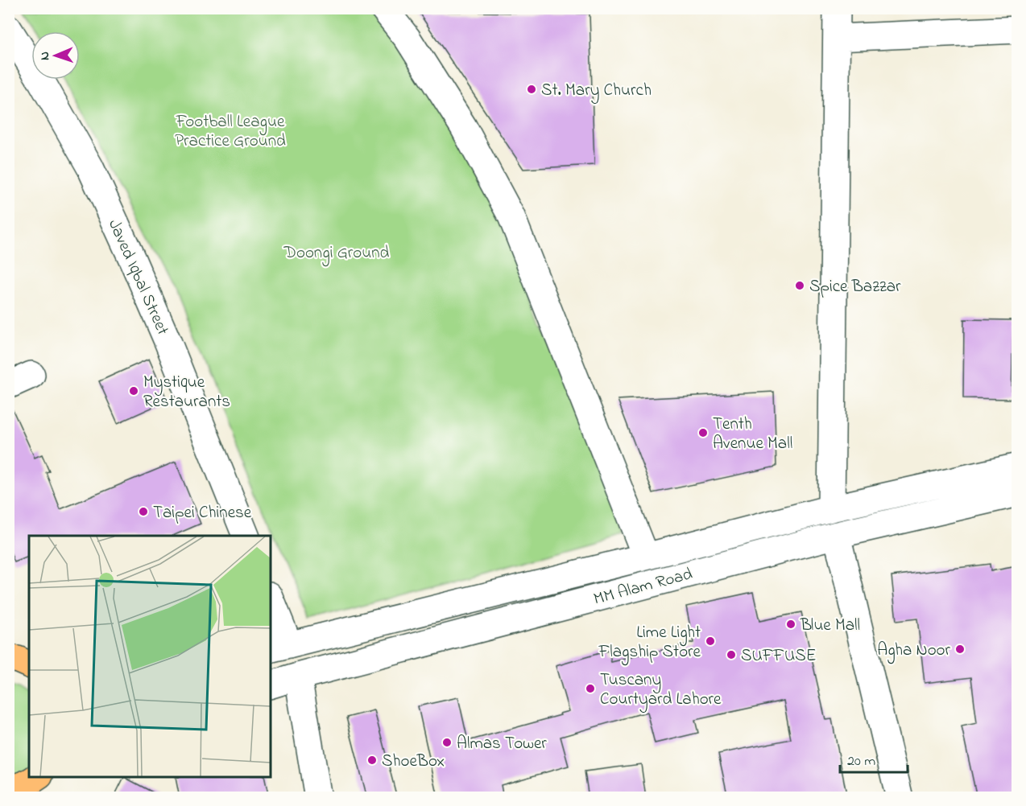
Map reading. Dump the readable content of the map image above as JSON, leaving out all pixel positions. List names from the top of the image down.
{
  "streets": {
    "street": ["Javed Iqbal Street", "MM Alam Road"]
  },
  "parks": ["Football League Practice Ground", "Doongi Ground"],
  "places": [
    "St. Mary Church",
    "Spice Bazzar",
    "Mystique Restaurants",
    "Tenth Avenue Mall",
    "Taipei Chinese",
    "Blue Mall",
    "Lime Light Flagship Store",
    "Agha Noor",
    "SUFFUSE",
    "Tuscany Courtyard Lahore",
    "Almas Tower",
    "ShoeBox"
  ],
  "scale_bar": "20 m",
  "north": "left"
}
